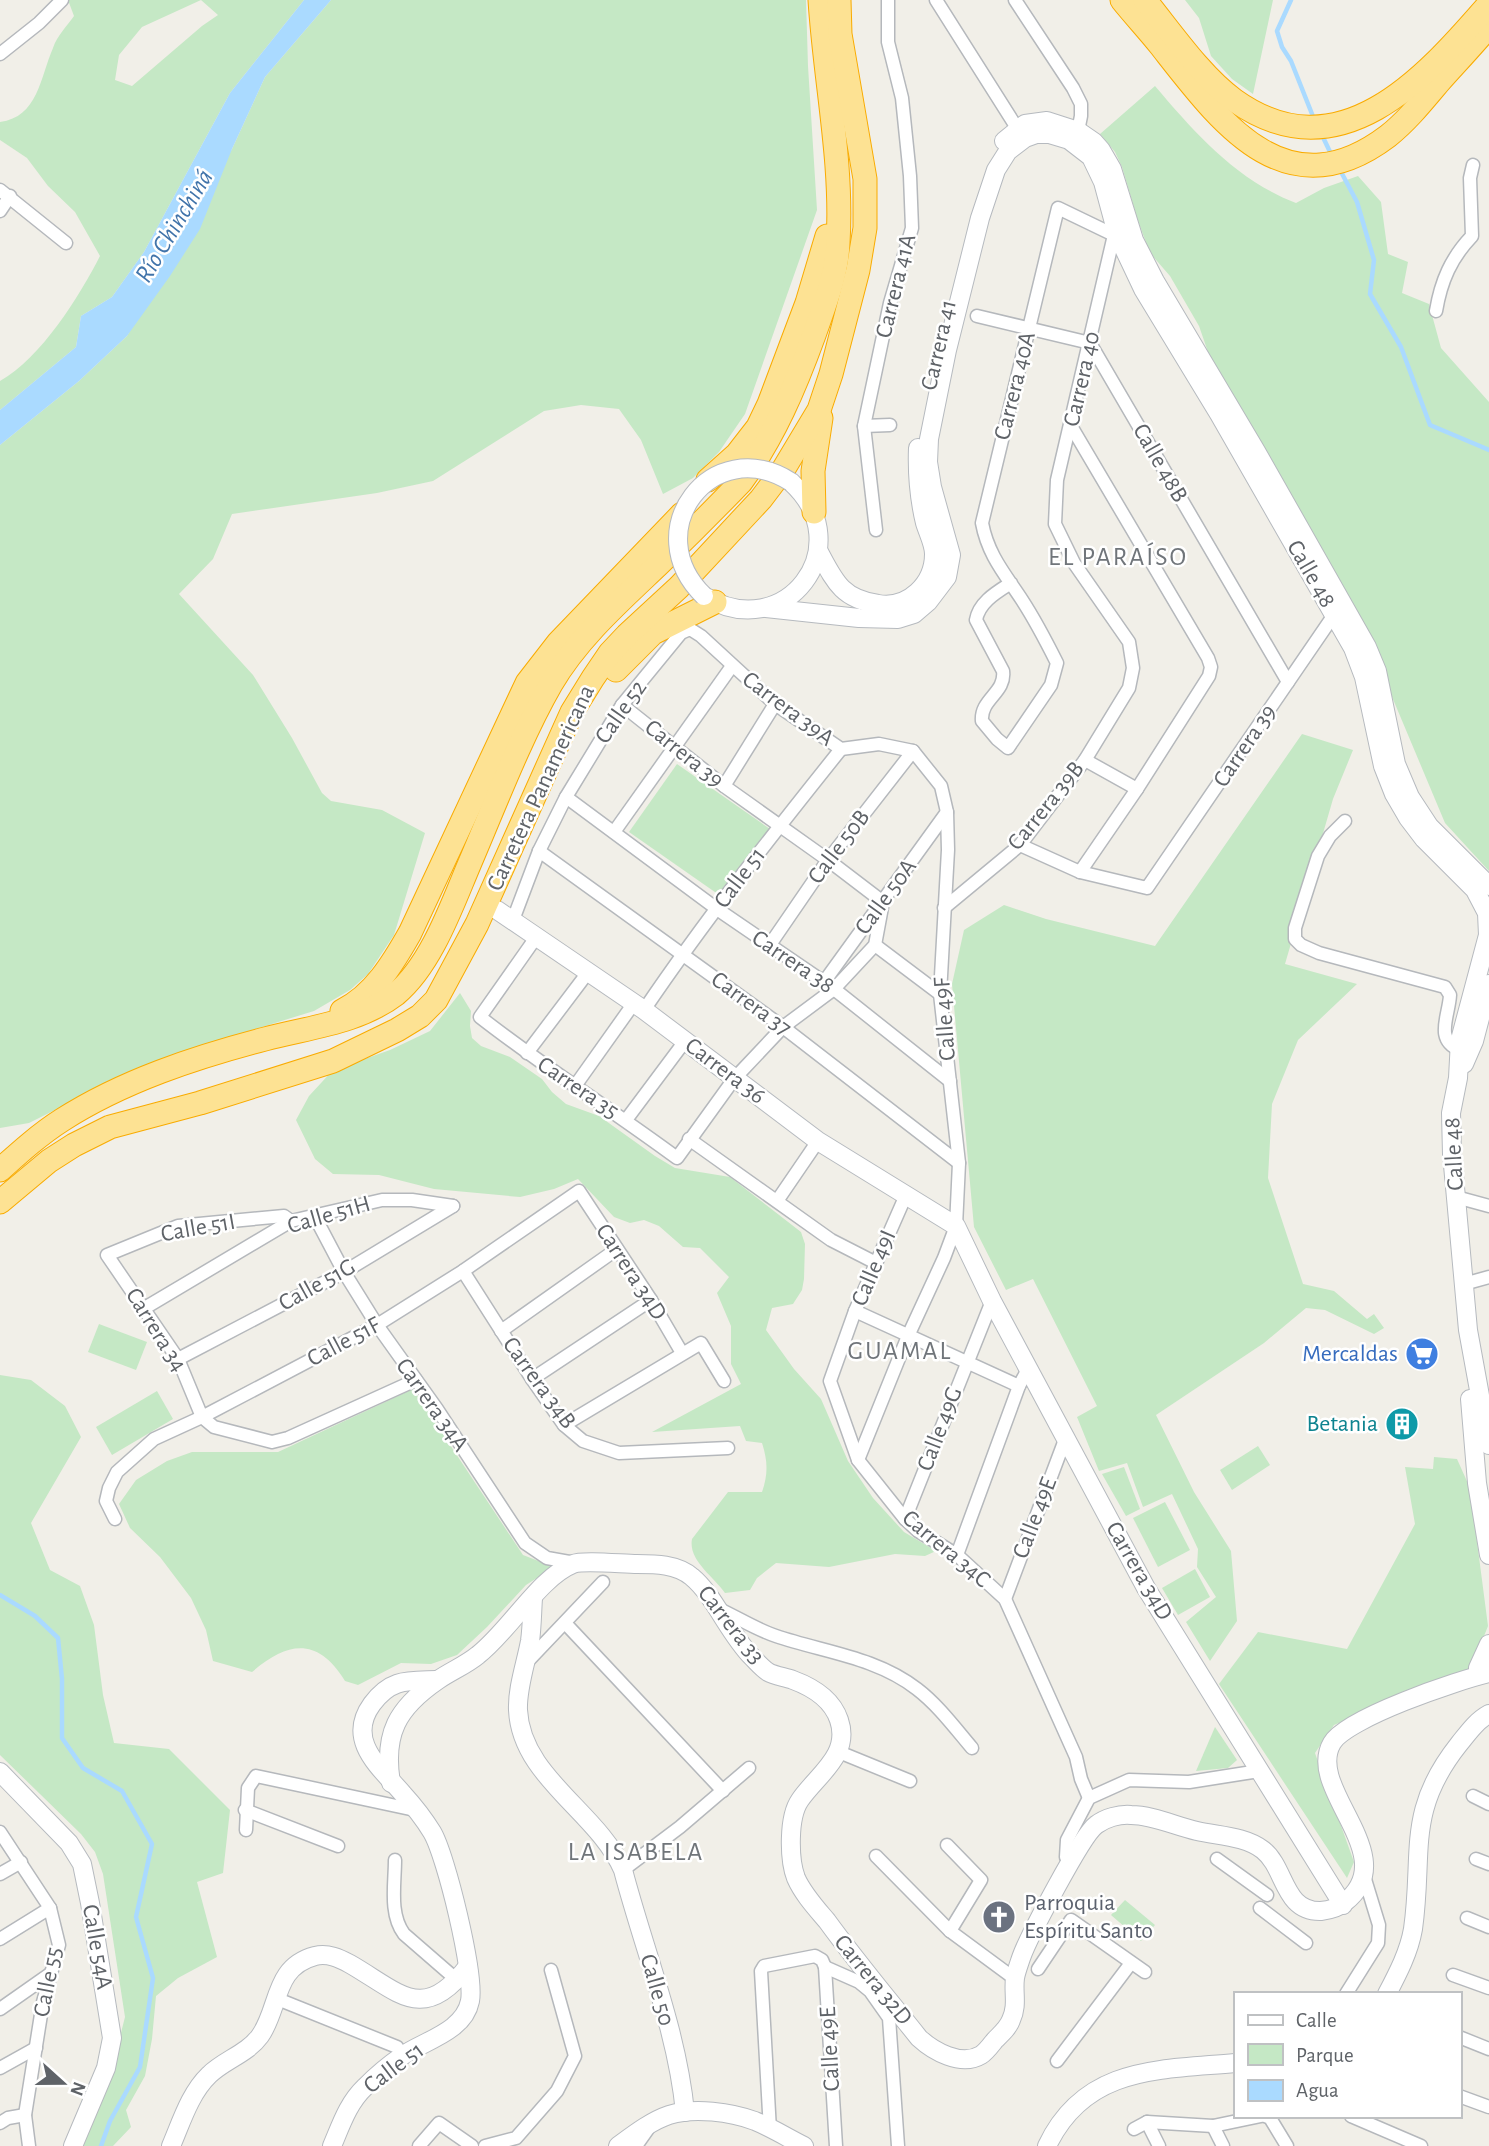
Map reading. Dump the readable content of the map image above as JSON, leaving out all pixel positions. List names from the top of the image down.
{
  "streets": {
    "highway": ["Carretera Panamericana"],
    "street": [
      "Carrera 41A",
      "Carrera 41",
      "Carrera 40",
      "Carrera 40A",
      "Calle 48B",
      "Calle 48",
      "Carrera 39A",
      "Calle 52",
      "Carrera 39",
      "Carrera 39B",
      "Calle 50B",
      "Calle 51",
      "Calle 50A",
      "Carrera 38",
      "Carrera 37",
      "Calle 49F",
      "Carrera 36",
      "Carrera 35",
      "Calle 51H",
      "Calle 51I",
      "Calle 49I",
      "Carrera 34D",
      "Calle 51G",
      "Carrera 34",
      "Calle 51F",
      "Carrera 34B",
      "Carrera 34A",
      "Calle 49G",
      "Calle 49E",
      "Carrera 34C",
      "Carrera 33",
      "Calle 54A",
      "Carrera 32D",
      "Calle 55",
      "Calle 50"
    ]
  },
  "crossings": [
    ["Carrera 41", "Calle 48"],
    ["Carrera 40", "Carrera 40A"],
    ["Carrera 40", "Calle 48B"],
    ["Carrera 40", "Calle 48"],
    ["Carrera 40", "Carrera 39B"],
    ["Carrera 40A", "Calle 48"],
    ["Calle 48B", "Carrera 39"],
    ["Calle 48", "Carrera 39"],
    ["Carrera 39A", "Calle 52"],
    ["Carrera 39A", "Calle 50B"],
    ["Carrera 39A", "Calle 51"],
    ["Calle 52", "Carrera 39"],
    ["Calle 52", "Carrera 38"],
    ["Calle 52", "Carrera 37"],
    ["Calle 52", "Carrera 36"],
    ["Carrera 39", "Calle 50B"],
    ["Carrera 39", "Calle 51"],
    ["Carrera 39", "Calle 50A"],
    ["Carrera 39B", "Calle 49F"],
    ["Calle 50B", "Carrera 38"],
    ["Calle 51", "Carrera 38"],
    ["Calle 51", "Carrera 37"],
    ["Calle 51", "Carrera 36"],
    ["Calle 51", "Carrera 35"],
    ["Calle 50A", "Carrera 38"],
    ["Calle 50A", "Carrera 37"],
    ["Calle 50A", "Calle 49F"],
    ["Calle 50A", "Carrera 36"],
    ["Calle 50A", "Carrera 35"],
    ["Carrera 38", "Calle 49F"],
    ["Carrera 37", "Calle 49F"],
    ["Calle 49F", "Carrera 36"],
    ["Calle 49F", "Carrera 34D"],
    ["Calle 49F", "Carrera 34C"],
    ["Carrera 36", "Carrera 35"],
    ["Carrera 36", "Calle 49I"],
    ["Carrera 36", "Carrera 34D"],
    ["Calle 51H", "Calle 51I"],
    ["Calle 51H", "Calle 51G"],
    ["Calle 51H", "Carrera 34"],
    ["Calle 51H", "Carrera 34A"],
    ["Calle 51I", "Carrera 34"],
    ["Calle 49I", "Carrera 34C"],
    ["Carrera 34D", "Calle 51F"],
    ["Carrera 34D", "Calle 49G"],
    ["Carrera 34D", "Calle 49E"],
    ["Calle 51G", "Carrera 34"],
    ["Calle 51G", "Carrera 34A"],
    ["Carrera 34", "Calle 51F"],
    ["Calle 51F", "Carrera 34B"],
    ["Calle 51F", "Carrera 34A"],
    ["Carrera 34A", "Carrera 33"],
    ["Calle 49G", "Carrera 34C"],
    ["Calle 49E", "Carrera 34C"],
    ["Carrera 33", "Carrera 32D"]
  ],
  "districts": ["EL PARAÍSO", "GUAMAL", "LA ISABELA"],
  "water": ["Río Chinchiná"],
  "places": {
    "supermarket": ["Mercaldas"],
    "building": ["Betania"],
    "church": ["Parroquia Espíritu Santo"]
  },
  "legend": ["Calle", "Parque", "Agua"],
  "north": "right"
}
